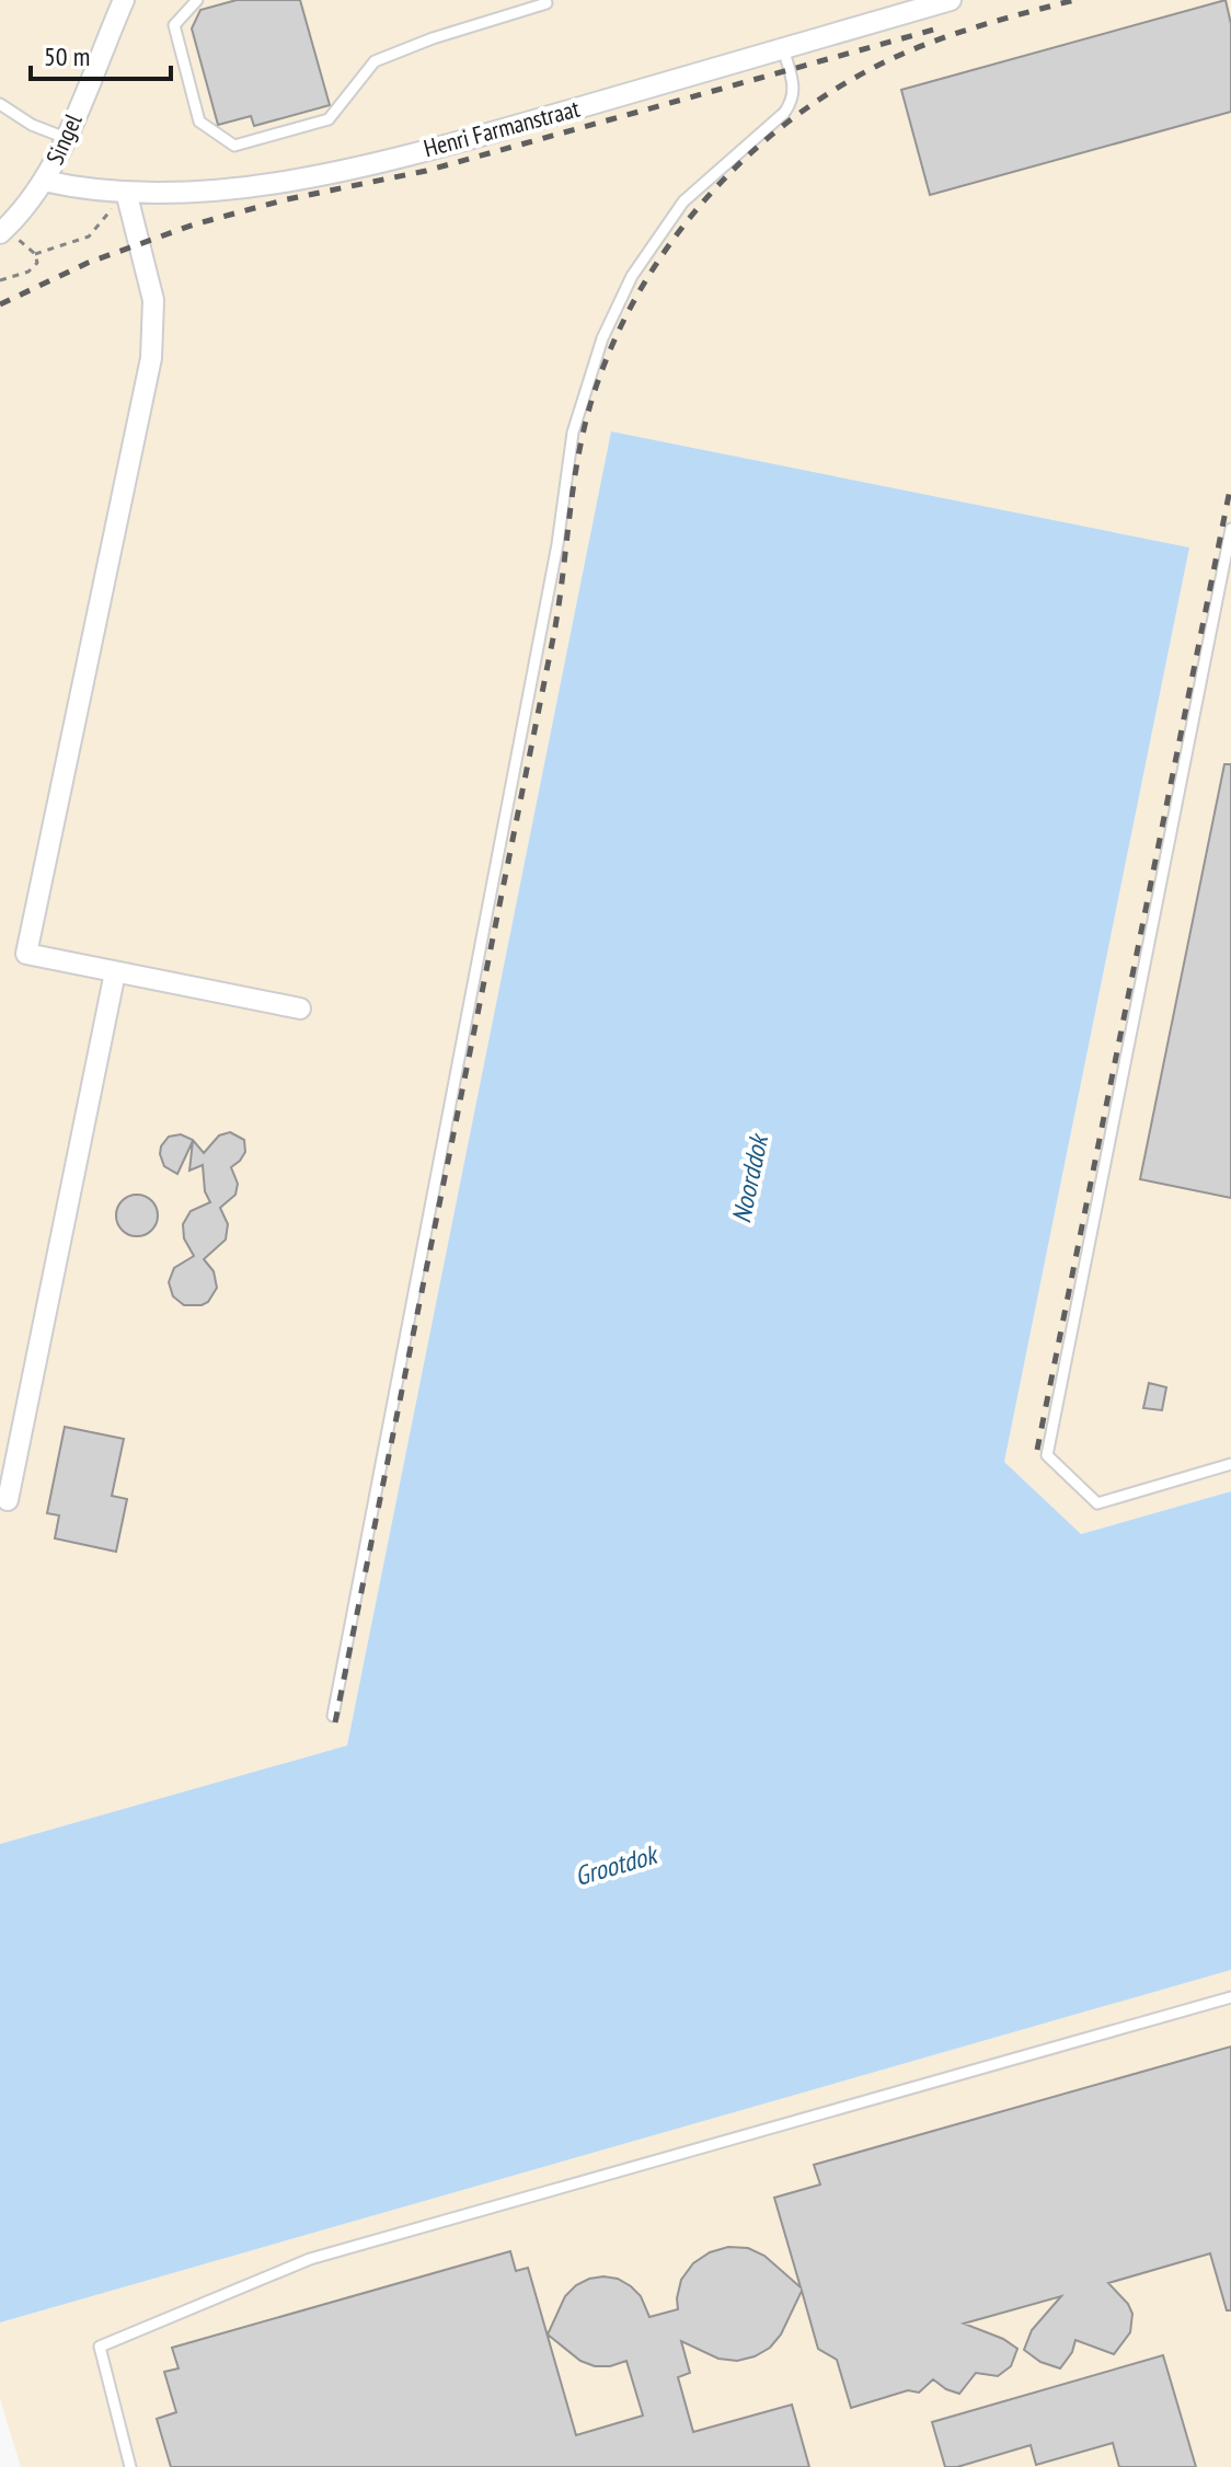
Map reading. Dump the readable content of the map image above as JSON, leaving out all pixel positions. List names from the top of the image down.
{
  "streets": {
    "street": ["Henri Farmanstraat", "Singel"]
  },
  "crossings": [
    ["Henri Farmanstraat", "Singel"]
  ],
  "water": ["Noorddok", "Grootdok"],
  "scale_bar": "50 m"
}
